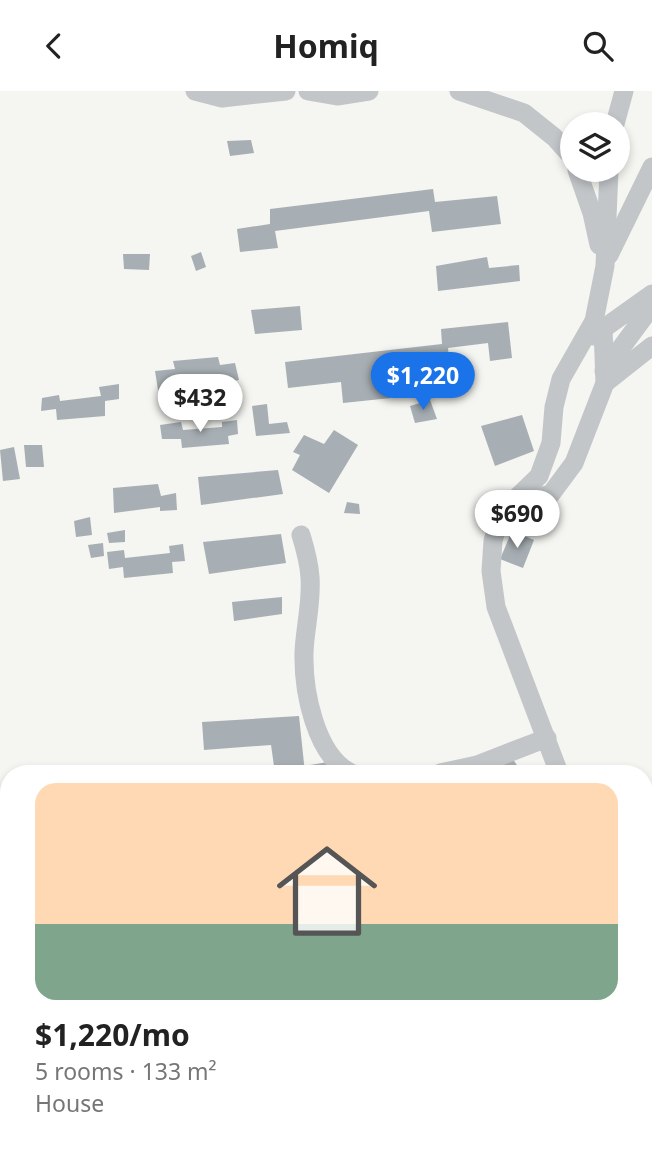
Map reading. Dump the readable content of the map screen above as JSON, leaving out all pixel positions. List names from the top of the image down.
{
  "page": {
    "header": "Homiq",
    "price": ["$1,220", "$432", "$690"],
    "list": [
      {
        "name": "$1,220/mo",
        "note": "5 rooms · 133 m² · House"
      }
    ]
  }
}
